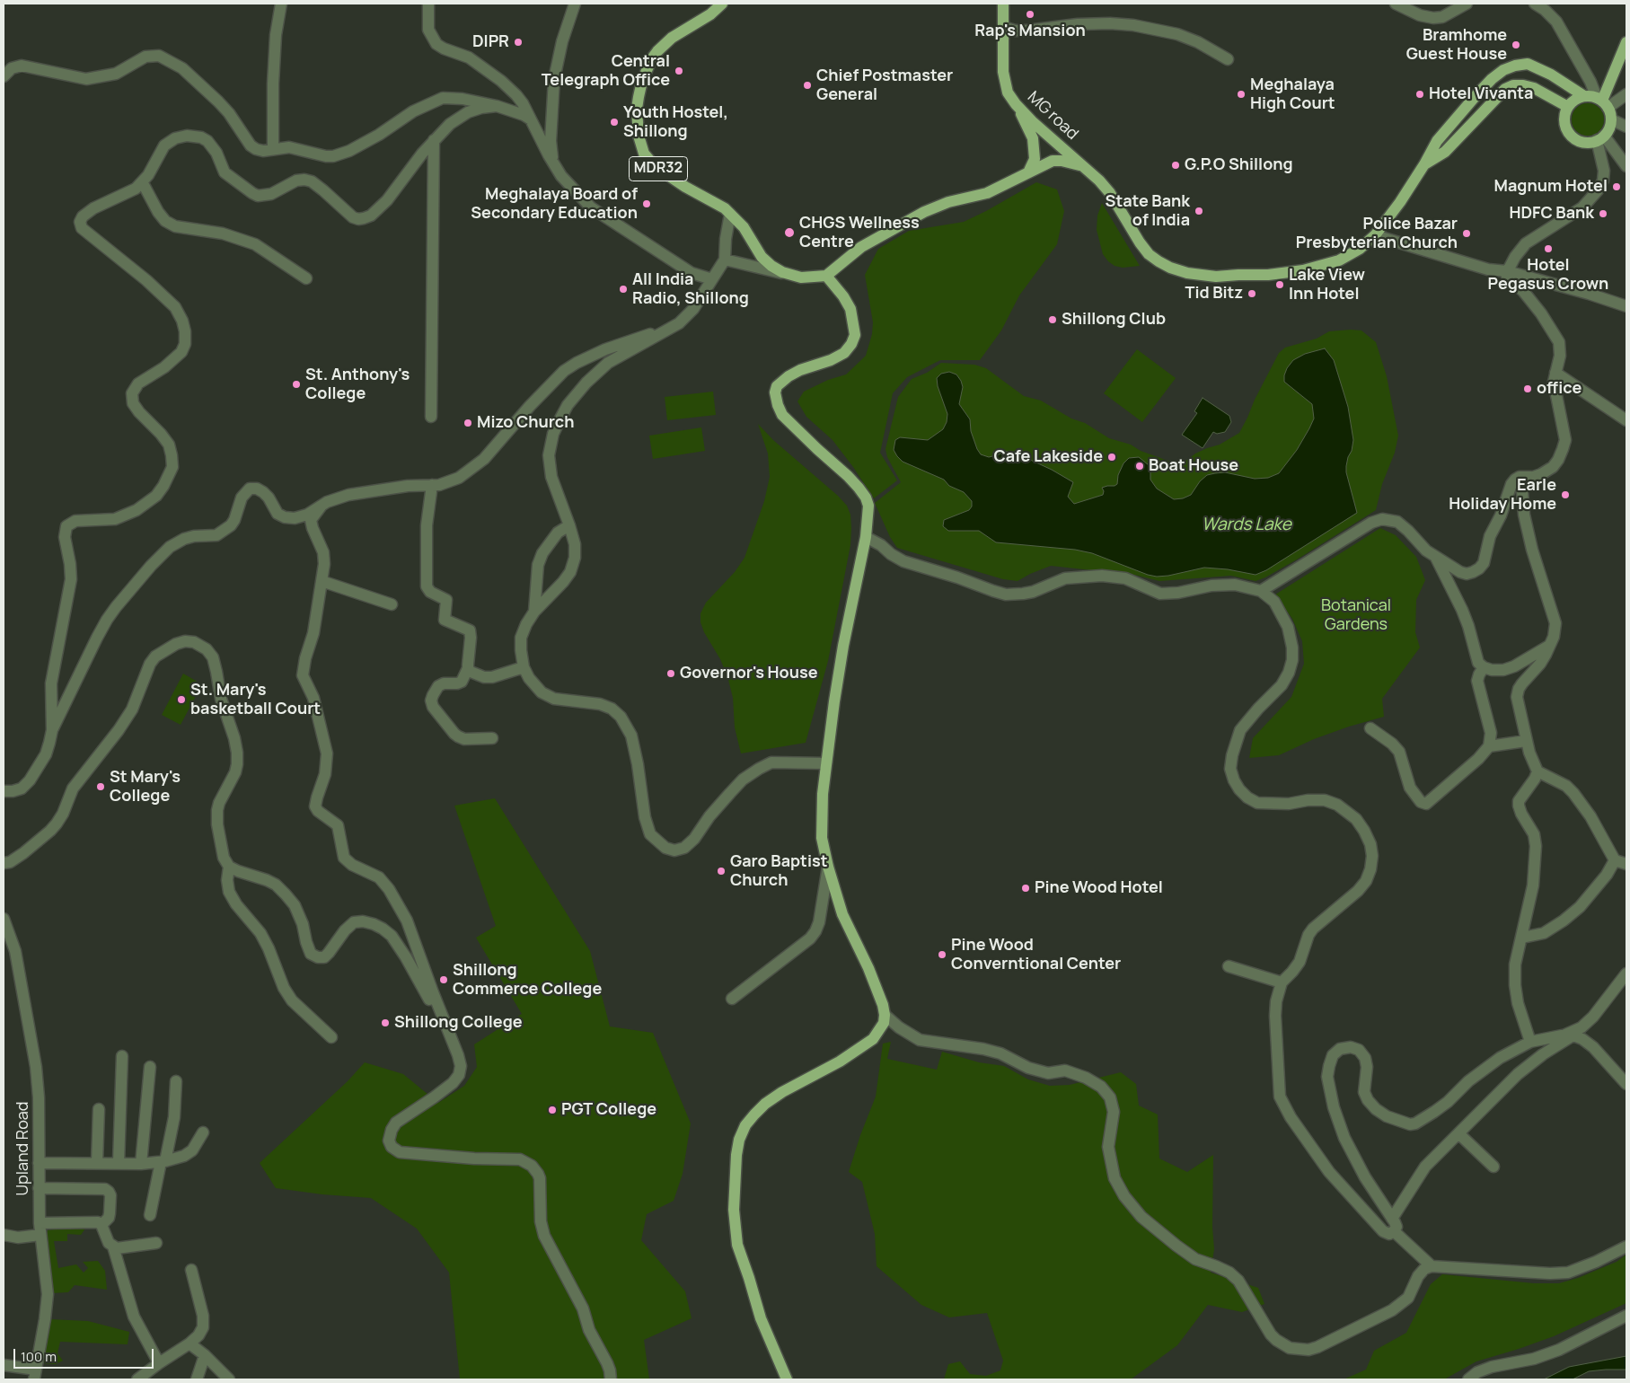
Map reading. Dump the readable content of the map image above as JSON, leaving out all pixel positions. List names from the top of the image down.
{
  "streets": {
    "main road": ["MG road", "MDR32"],
    "street": ["Upland Road"]
  },
  "water": ["Wards Lake"],
  "parks": ["Botanical Gardens"],
  "places": [
    "Rap's Mansion",
    "DIPR",
    "Bramhome Guest House",
    "Central Telegraph Office",
    "Chief Postmaster General",
    "Meghalaya High Court",
    "Hotel Vivanta",
    "Youth Hostel, Shillong",
    "G.P.O Shillong",
    "Magnum Hotel",
    "Meghalaya Board of Secondary Education",
    "State Bank of India",
    "HDFC Bank",
    "CHGS Wellness Centre",
    "Police Bazar Presbyterian Church",
    "Hotel Pegasus Crown",
    "Lake View Inn Hotel",
    "All India Radio, Shillong",
    "Tid Bitz",
    "Shillong Club",
    "St. Anthony's College",
    "office",
    "Mizo Church",
    "Cafe Lakeside",
    "Boat House",
    "Earle Holiday Home",
    "Governor's House",
    "St. Mary's basketball Court",
    "St Mary's College",
    "Garo Baptist Church",
    "Pine Wood Hotel",
    "Pine Wood Converntional Center",
    "Shillong Commerce College",
    "Shillong College",
    "PGT College"
  ],
  "scale_bar": "100 m"
}
